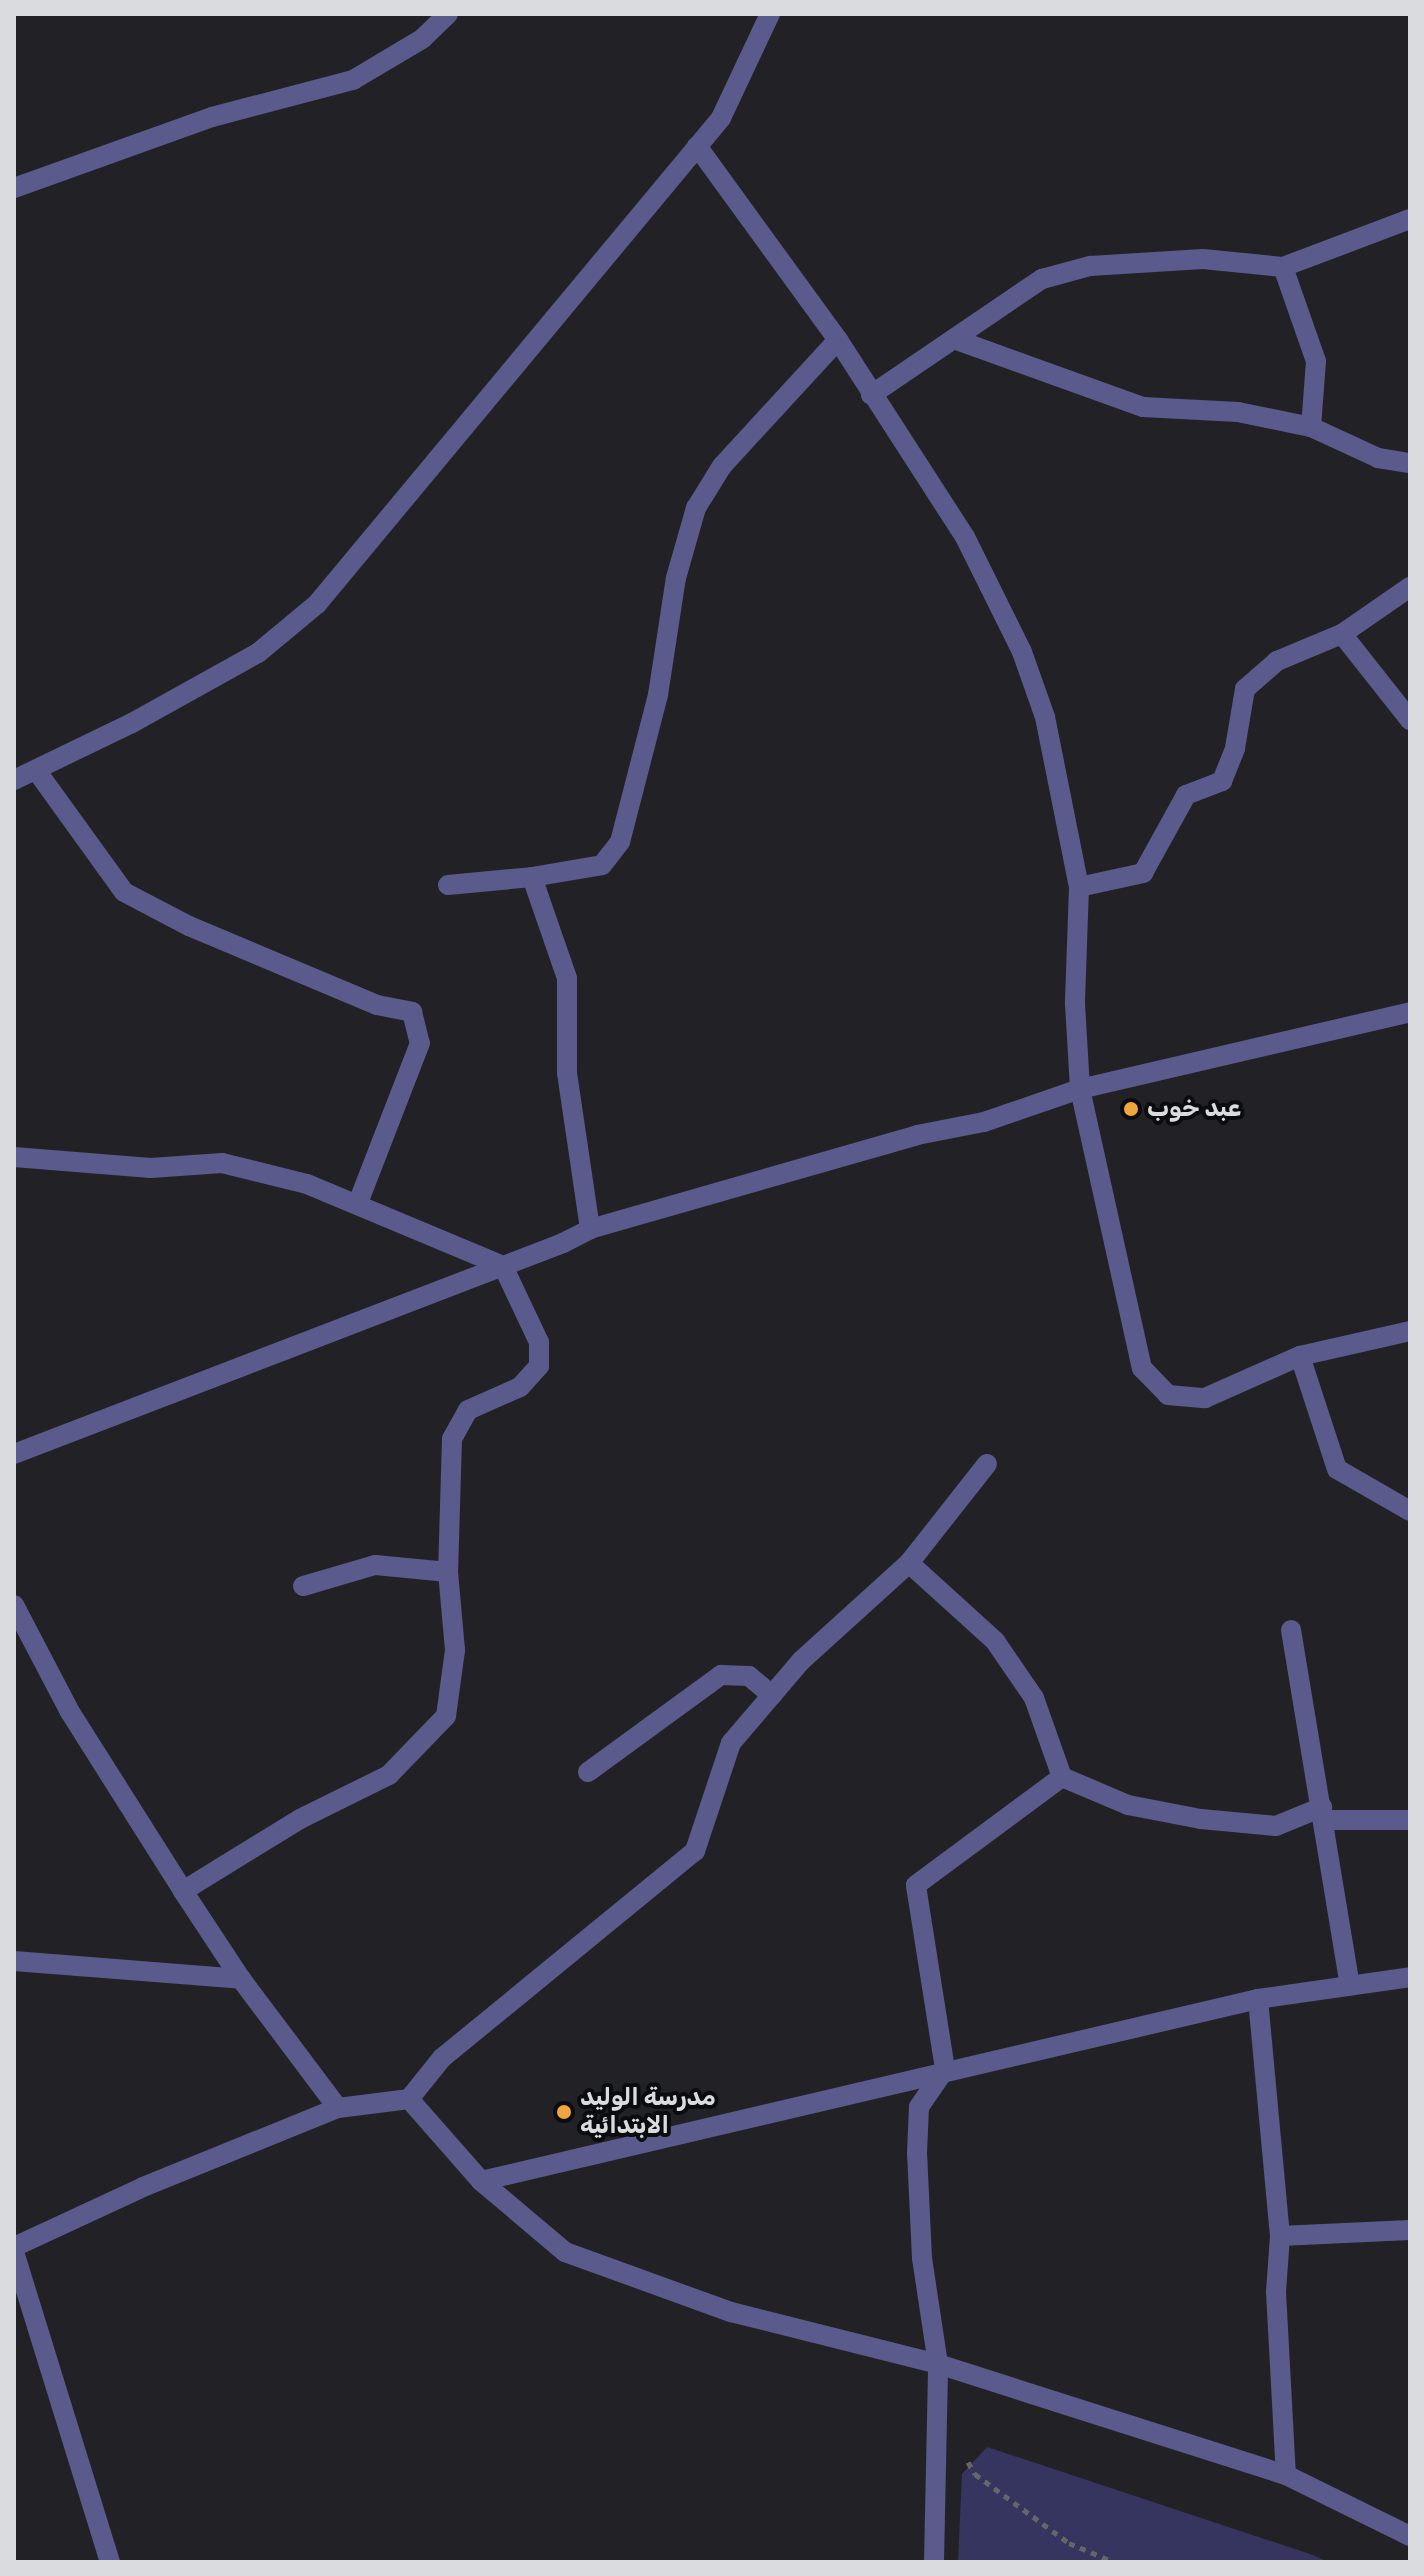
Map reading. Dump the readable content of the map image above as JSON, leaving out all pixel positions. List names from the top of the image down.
{
  "places": ["عبد خوب", "مدرسة الوليد الابتدائية"]
}
